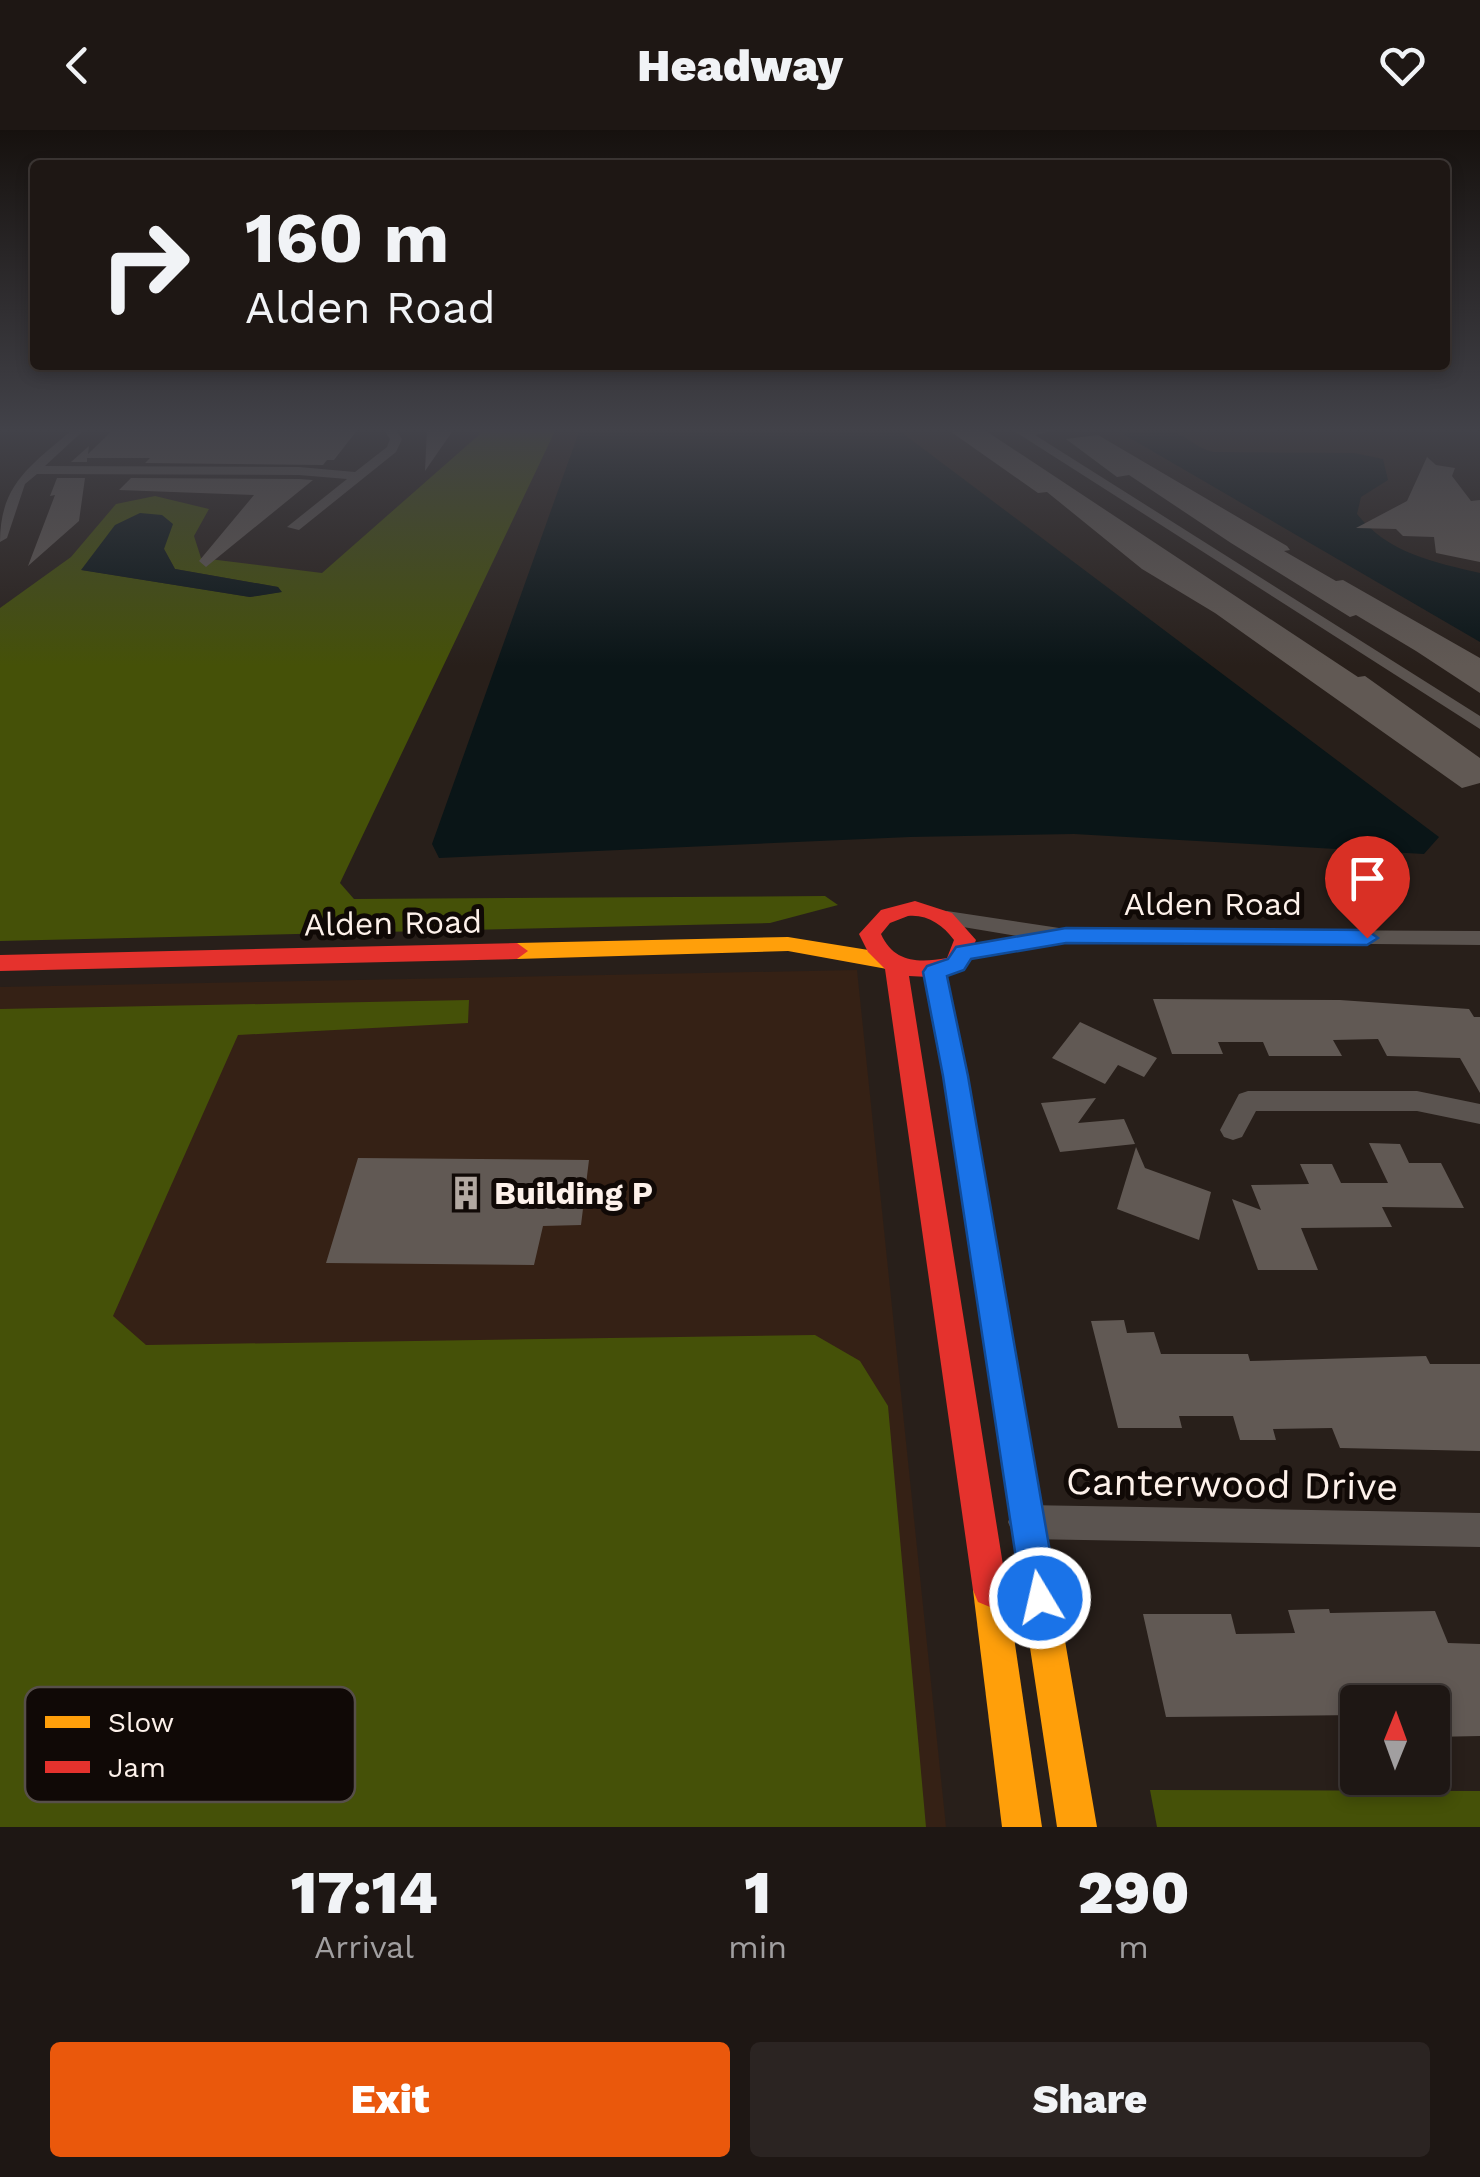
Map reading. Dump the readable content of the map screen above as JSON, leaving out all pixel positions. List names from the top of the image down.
{
  "streets": {
    "street": ["Alden Road", "Canterwood Drive"]
  },
  "places": {
    "building": ["Building P"]
  },
  "legend": ["Slow", "Jam"],
  "north": "top",
  "page": {
    "header": "Headway",
    "turn": ["160 m", "Alden Road"],
    "eta": [
      "17:14",
      "Arrival",
      "1",
      "min",
      "290",
      "m"
    ],
    "buttons": ["Exit", "Share"]
  }
}
